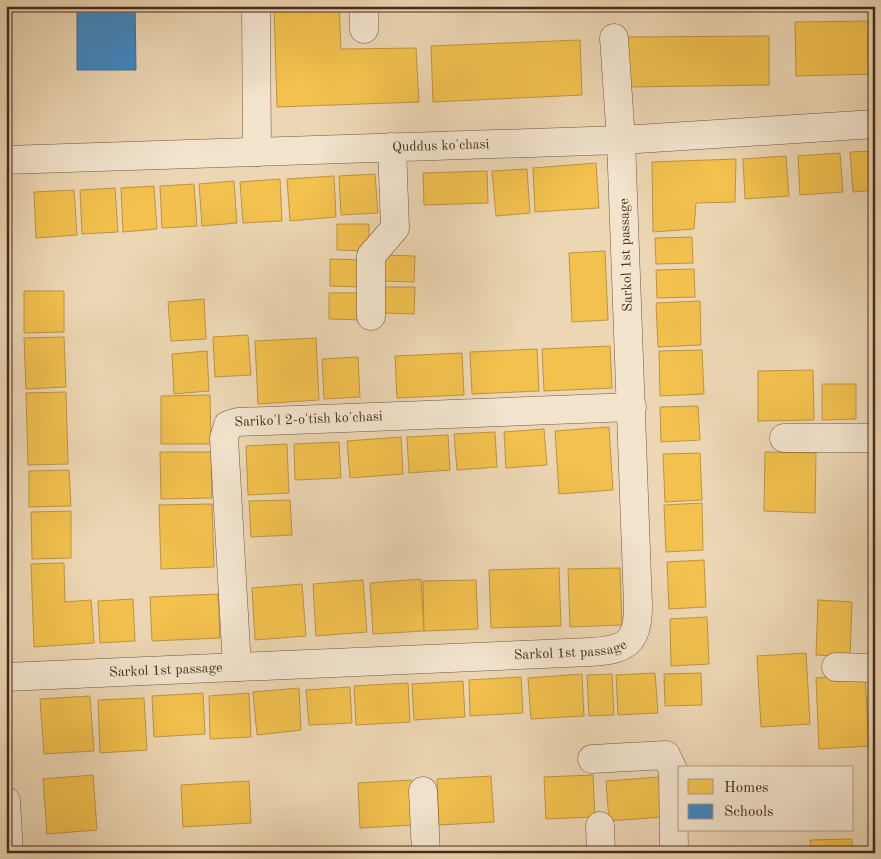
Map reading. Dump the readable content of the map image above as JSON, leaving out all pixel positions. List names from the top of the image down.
{
  "streets": {
    "street": ["Quddus ko'chasi", "Sarkol 1st passage", "Sariko'l 2-o'tish ko'chasi"]
  },
  "crossings": [
    ["Quddus ko'chasi", "Sarkol 1st passage"],
    ["Sarkol 1st passage", "Sariko'l 2-o'tish ko'chasi"]
  ],
  "legend": ["Homes", "Schools"]
}
